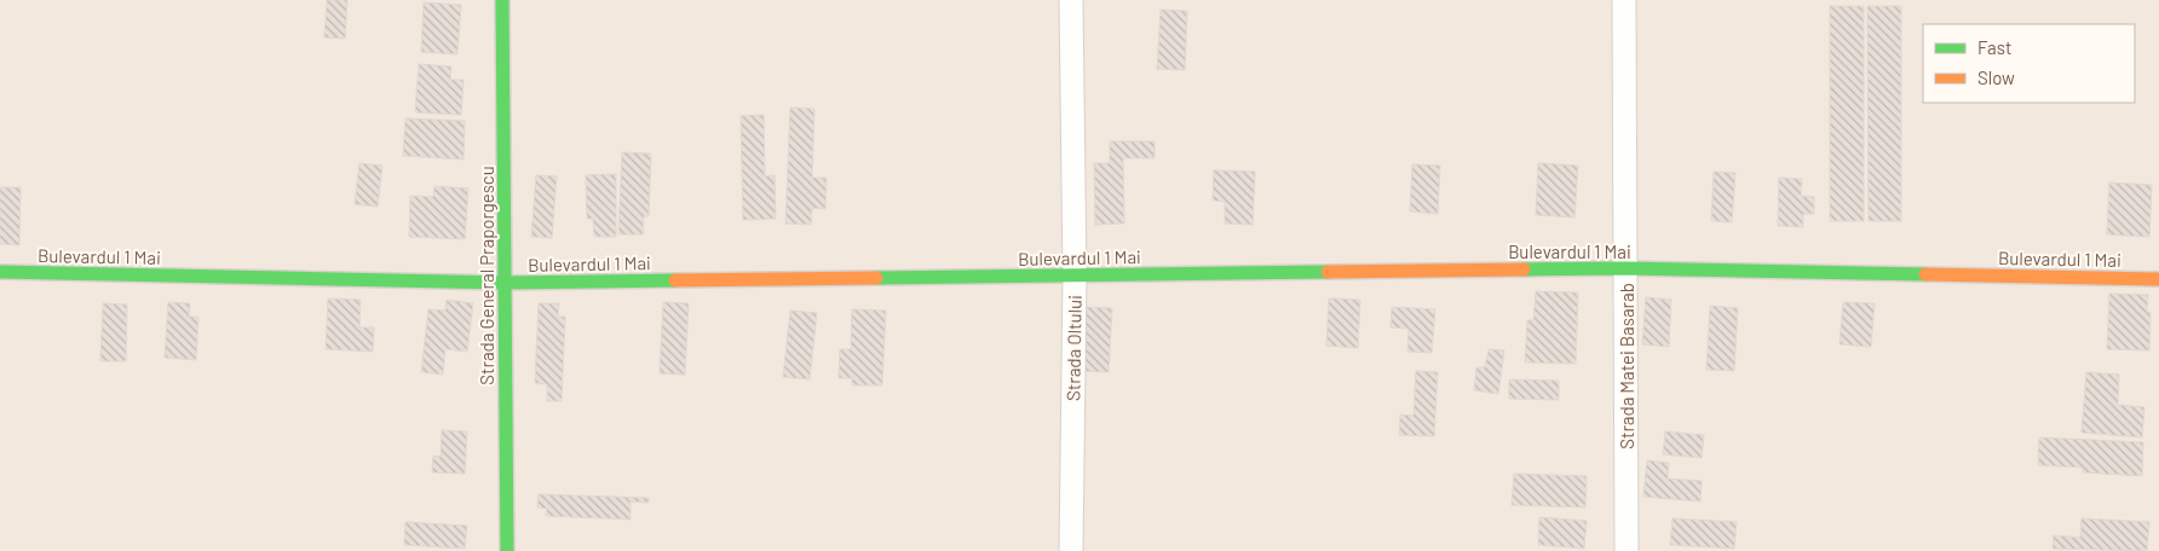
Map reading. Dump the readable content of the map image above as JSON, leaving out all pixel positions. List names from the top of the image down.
{
  "streets": {
    "street": [
      "Bulevardul 1 Mai",
      "Strada General Praporgescu",
      "Strada Oltului",
      "Strada Matei Basarab"
    ]
  },
  "crossings": [
    ["Bulevardul 1 Mai", "Strada General Praporgescu"],
    ["Bulevardul 1 Mai", "Strada Oltului"],
    ["Bulevardul 1 Mai", "Strada Matei Basarab"]
  ],
  "legend": ["Fast", "Slow"]
}
